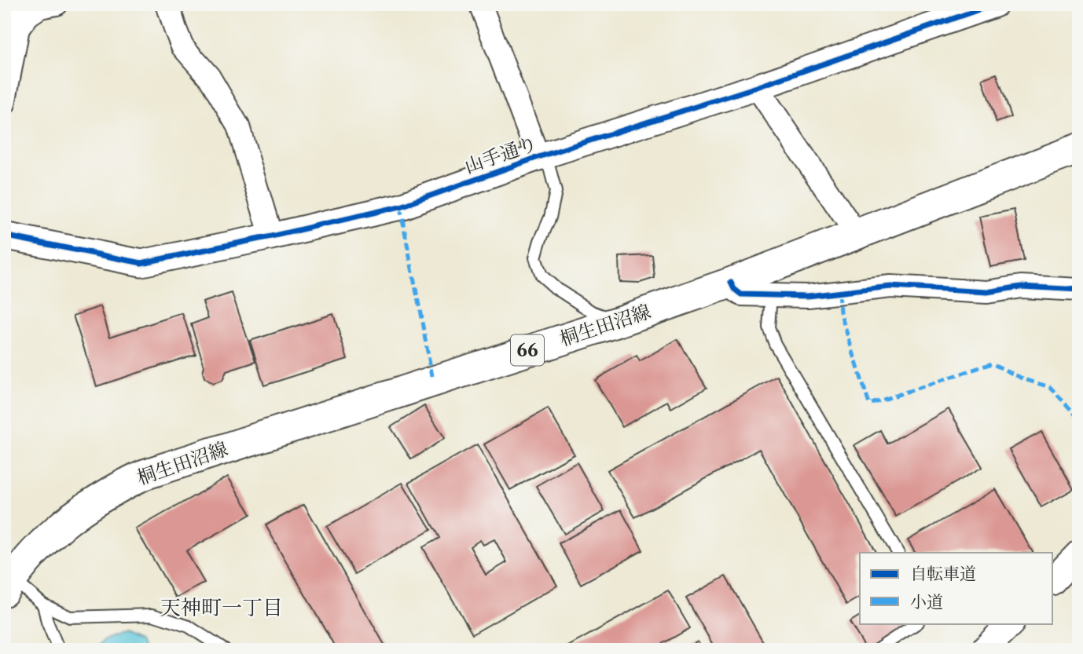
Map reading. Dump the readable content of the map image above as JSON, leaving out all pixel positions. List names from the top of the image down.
{
  "streets": {
    "main road": ["桐生田沼線", "66"],
    "street": ["山手通り"]
  },
  "districts": ["天神町一丁目"],
  "legend": ["自転車道", "小道"]
}
